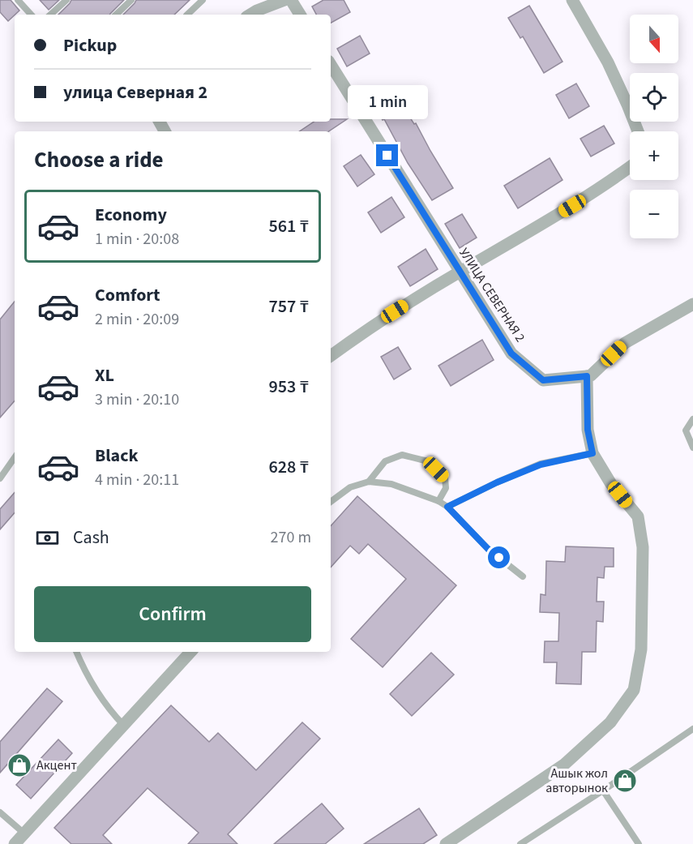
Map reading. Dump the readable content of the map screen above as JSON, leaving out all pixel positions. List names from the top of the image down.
{
  "streets": {
    "street": ["УЛИЦА СЕВЕРНАЯ 2"]
  },
  "places": {
    "shop": ["Акцент", "Ашык жол авторынок"]
  },
  "north": "bottom",
  "page": {
    "map_buttons": ["+", "−"],
    "banner": ["Pickup", "улица Северная 2"],
    "bubble": "1 min",
    "heading": "Choose a ride",
    "list": [
      {
        "name": "Economy",
        "note": "1 min · 20:08",
        "value": "561 ₸"
      },
      {
        "name": "Comfort",
        "note": "2 min · 20:09",
        "value": "757 ₸"
      },
      {
        "name": "XL",
        "note": "3 min · 20:10",
        "value": "953 ₸"
      },
      {
        "name": "Black",
        "note": "4 min · 20:11",
        "value": "628 ₸"
      }
    ],
    "pay": ["Cash", "270 m"],
    "buttons": "Confirm"
  }
}
